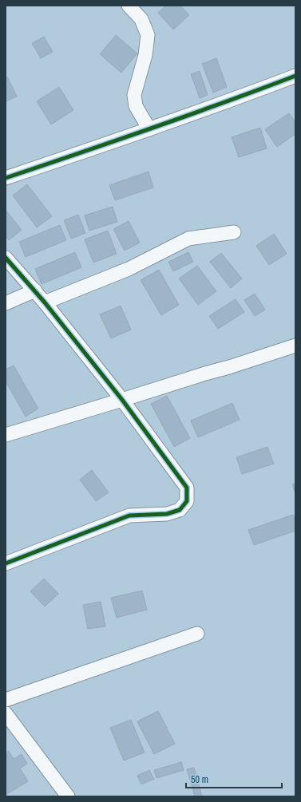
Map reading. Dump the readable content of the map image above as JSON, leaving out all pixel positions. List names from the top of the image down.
{
  "scale_bar": "50 m"
}
